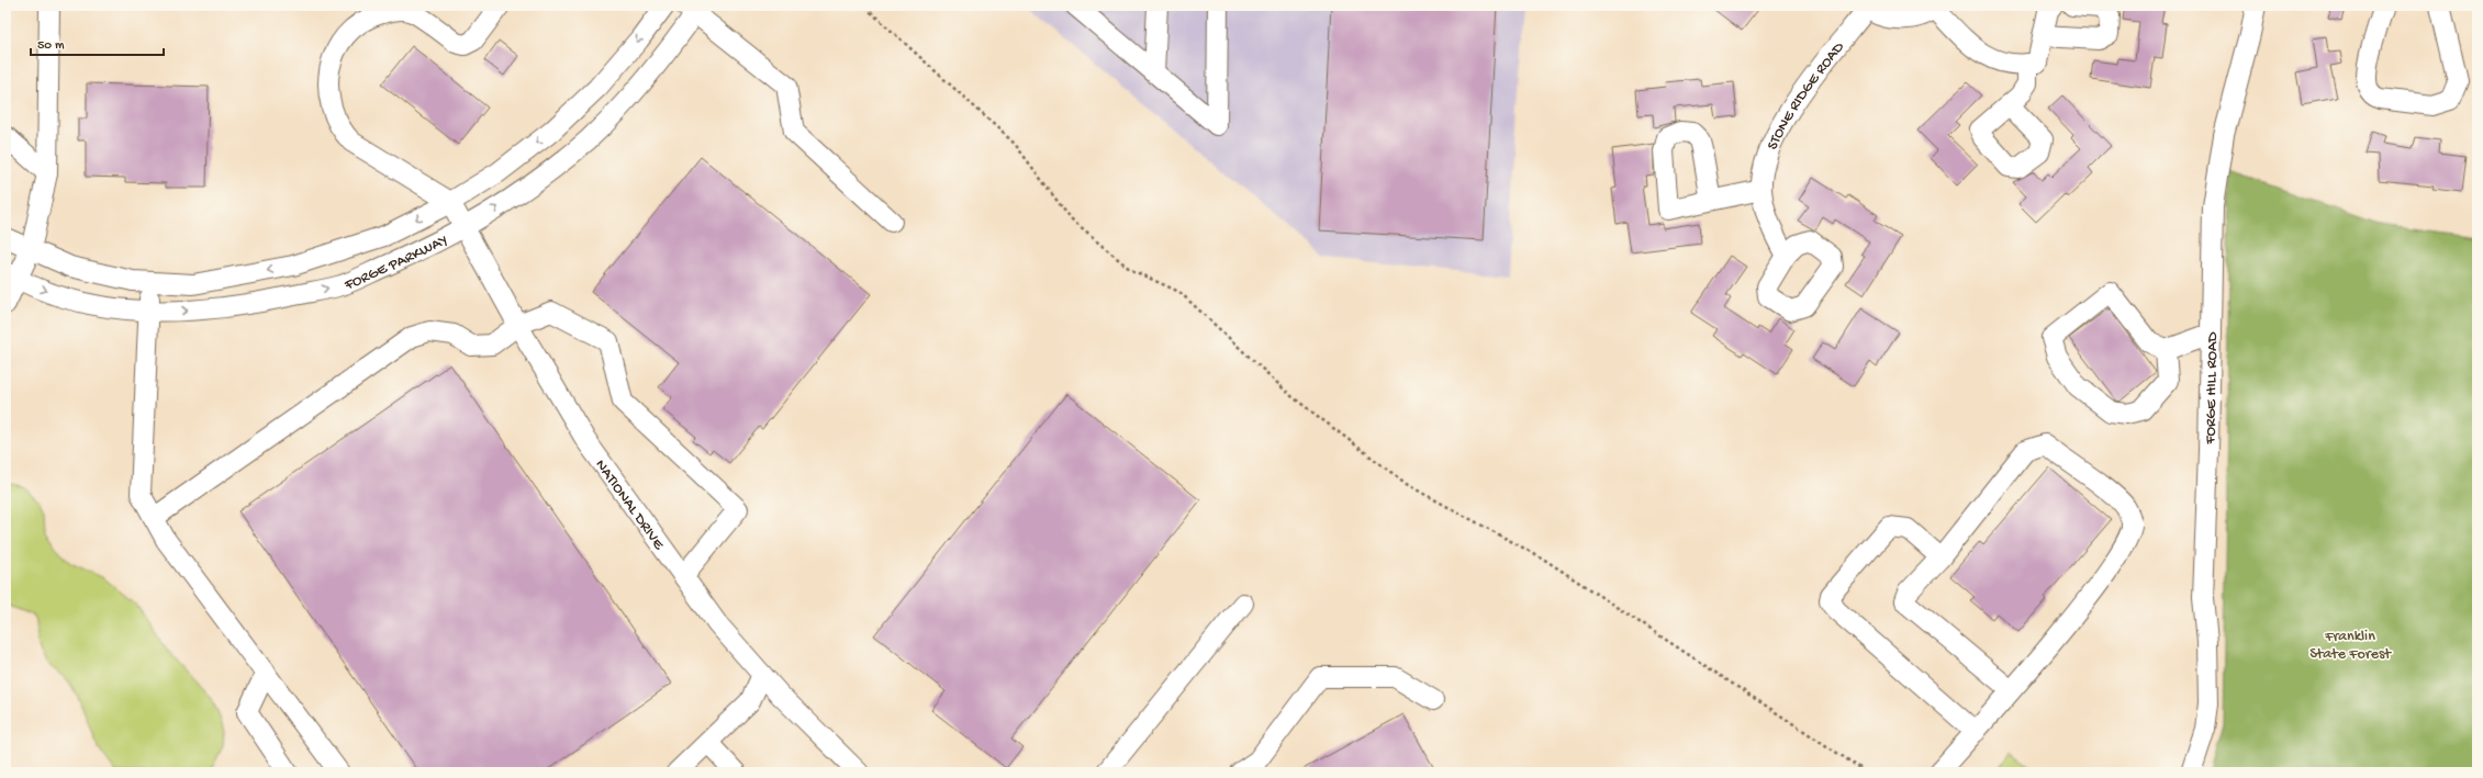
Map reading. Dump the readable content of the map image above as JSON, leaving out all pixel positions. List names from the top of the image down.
{
  "streets": {
    "street": [
      "STONE RIDGE ROAD",
      "FORGE PARKWAY",
      "FORGE HILL ROAD",
      "NATIONAL DRIVE"
    ]
  },
  "crossings": [
    ["FORGE PARKWAY", "NATIONAL DRIVE"]
  ],
  "parks": ["Franklin State Forest"],
  "scale_bar": "50 m"
}
